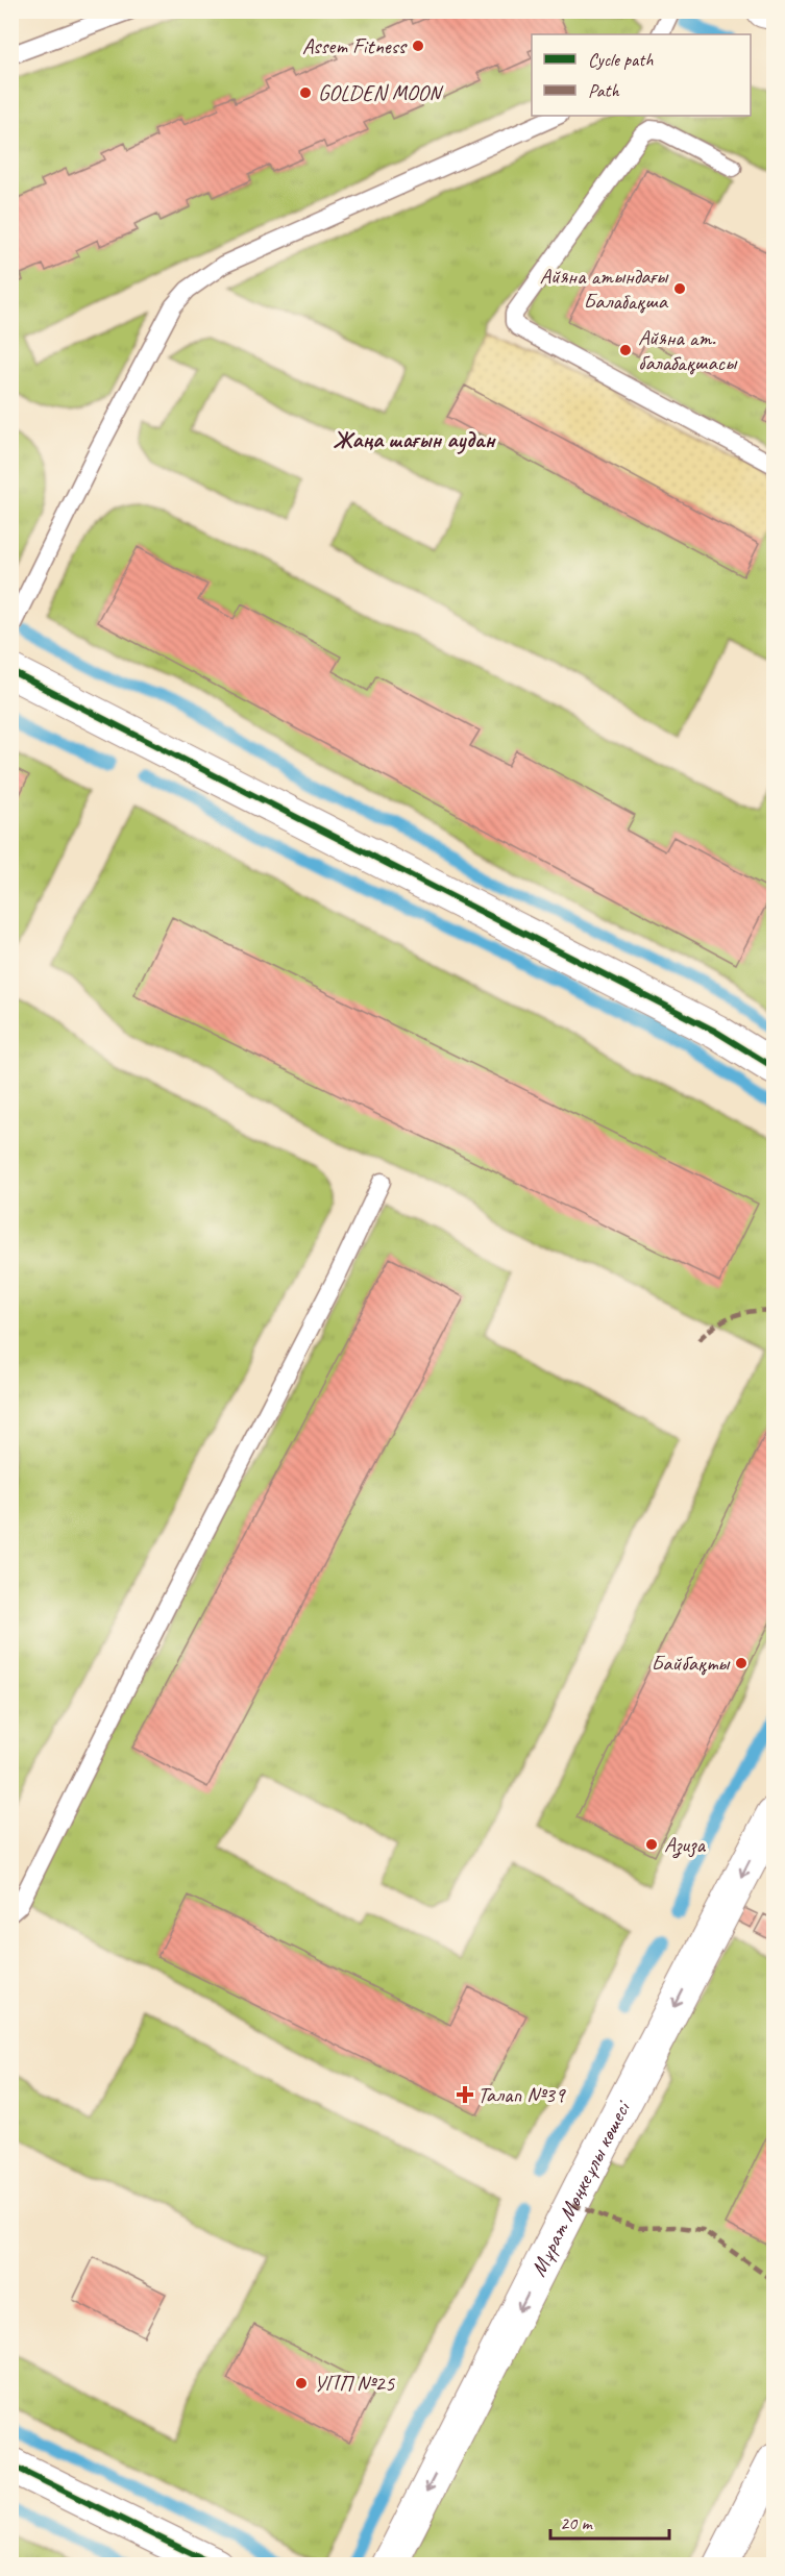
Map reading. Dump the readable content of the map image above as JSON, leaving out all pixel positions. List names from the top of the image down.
{
  "streets": {
    "street": ["Мұрат Мөңкеұлы көшесі"]
  },
  "one_way": ["Мұрат Мөңкеұлы көшесі"],
  "districts": ["Жаңа шағын аудан"],
  "places": {
    "other": [
      "Assem Fitness",
      "GOLDEN MOON",
      "Айяна атындағы Балабақша",
      "Айяна ат. балабақшасы",
      "Байбақты",
      "Азиза",
      "УПП №25"
    ],
    "health": ["Талап №39"]
  },
  "legend": ["Cycle path", "Path"],
  "scale_bar": "20 m"
}
